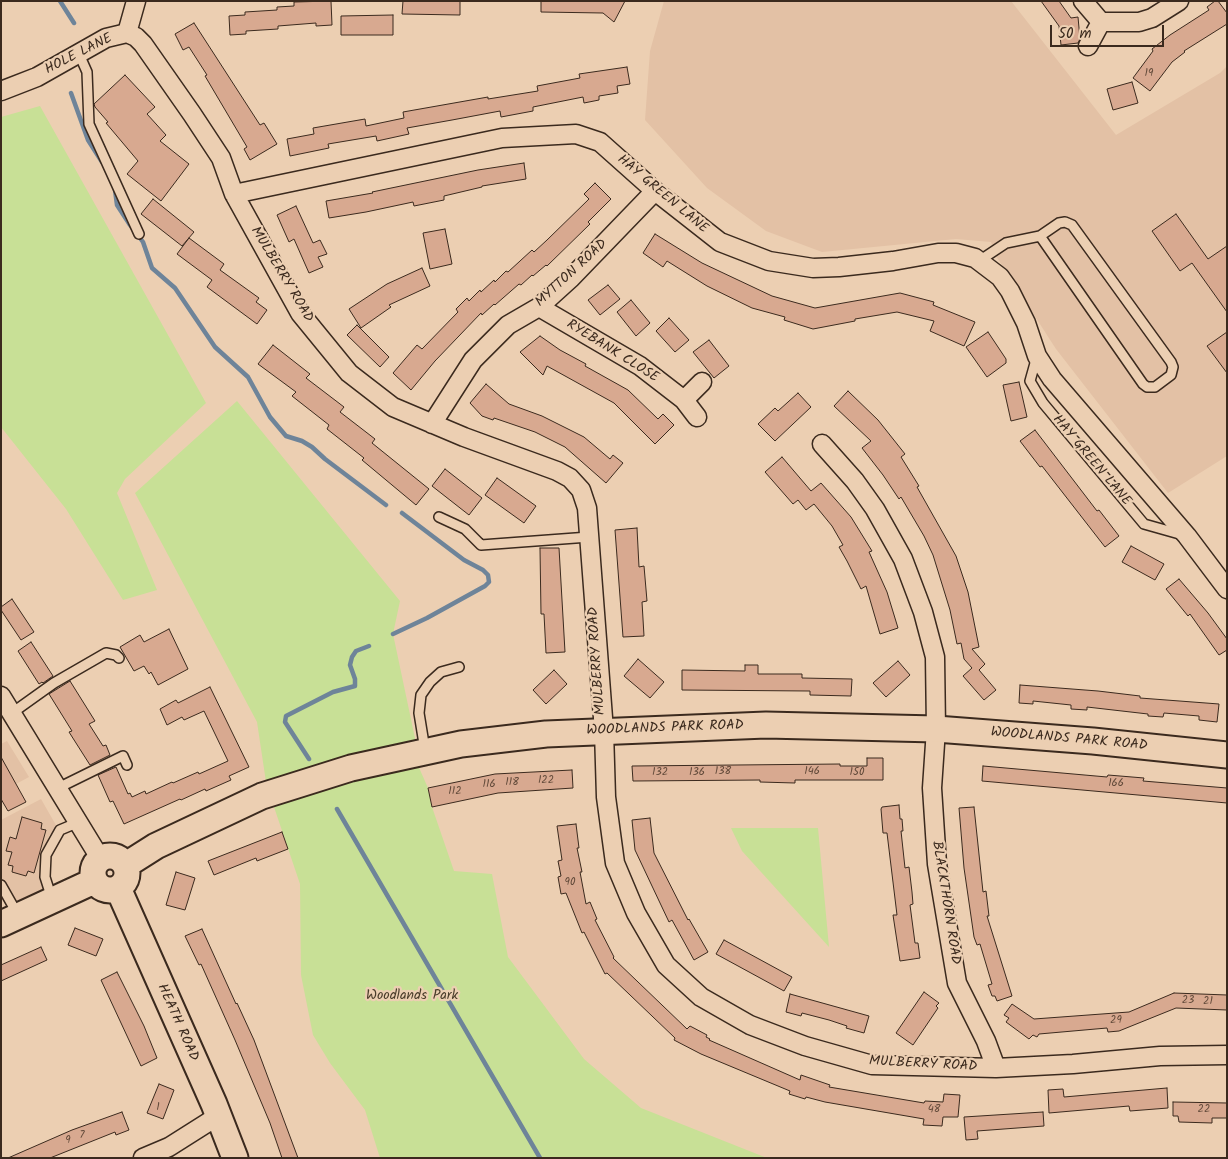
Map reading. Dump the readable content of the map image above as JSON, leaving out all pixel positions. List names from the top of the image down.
{
  "streets": {
    "street": [
      "HOLE LANE",
      "HAY GREEN LANE",
      "MYTTON ROAD",
      "MULBERRY ROAD",
      "RYEBANK CLOSE",
      "WOODLANDS PARK ROAD",
      "BLACKTHORN ROAD",
      "HEATH ROAD"
    ]
  },
  "crossings": [
    ["HOLE LANE", "MULBERRY ROAD"],
    ["HAY GREEN LANE", "MYTTON ROAD"],
    ["HAY GREEN LANE", "MULBERRY ROAD"],
    ["MYTTON ROAD", "MULBERRY ROAD"],
    ["MYTTON ROAD", "RYEBANK CLOSE"],
    ["MULBERRY ROAD", "WOODLANDS PARK ROAD"],
    ["MULBERRY ROAD", "BLACKTHORN ROAD"],
    ["WOODLANDS PARK ROAD", "BLACKTHORN ROAD"],
    ["WOODLANDS PARK ROAD", "HEATH ROAD"]
  ],
  "parks": ["Woodlands Park"],
  "house_numbers": [
    "19",
    "138",
    "146",
    "132",
    "136",
    "150",
    "122",
    "118",
    "166",
    "116",
    "112",
    "90",
    "23",
    "21",
    "29",
    "1",
    "48",
    "22",
    "7",
    "9"
  ],
  "scale_bar": "50 m"
}
